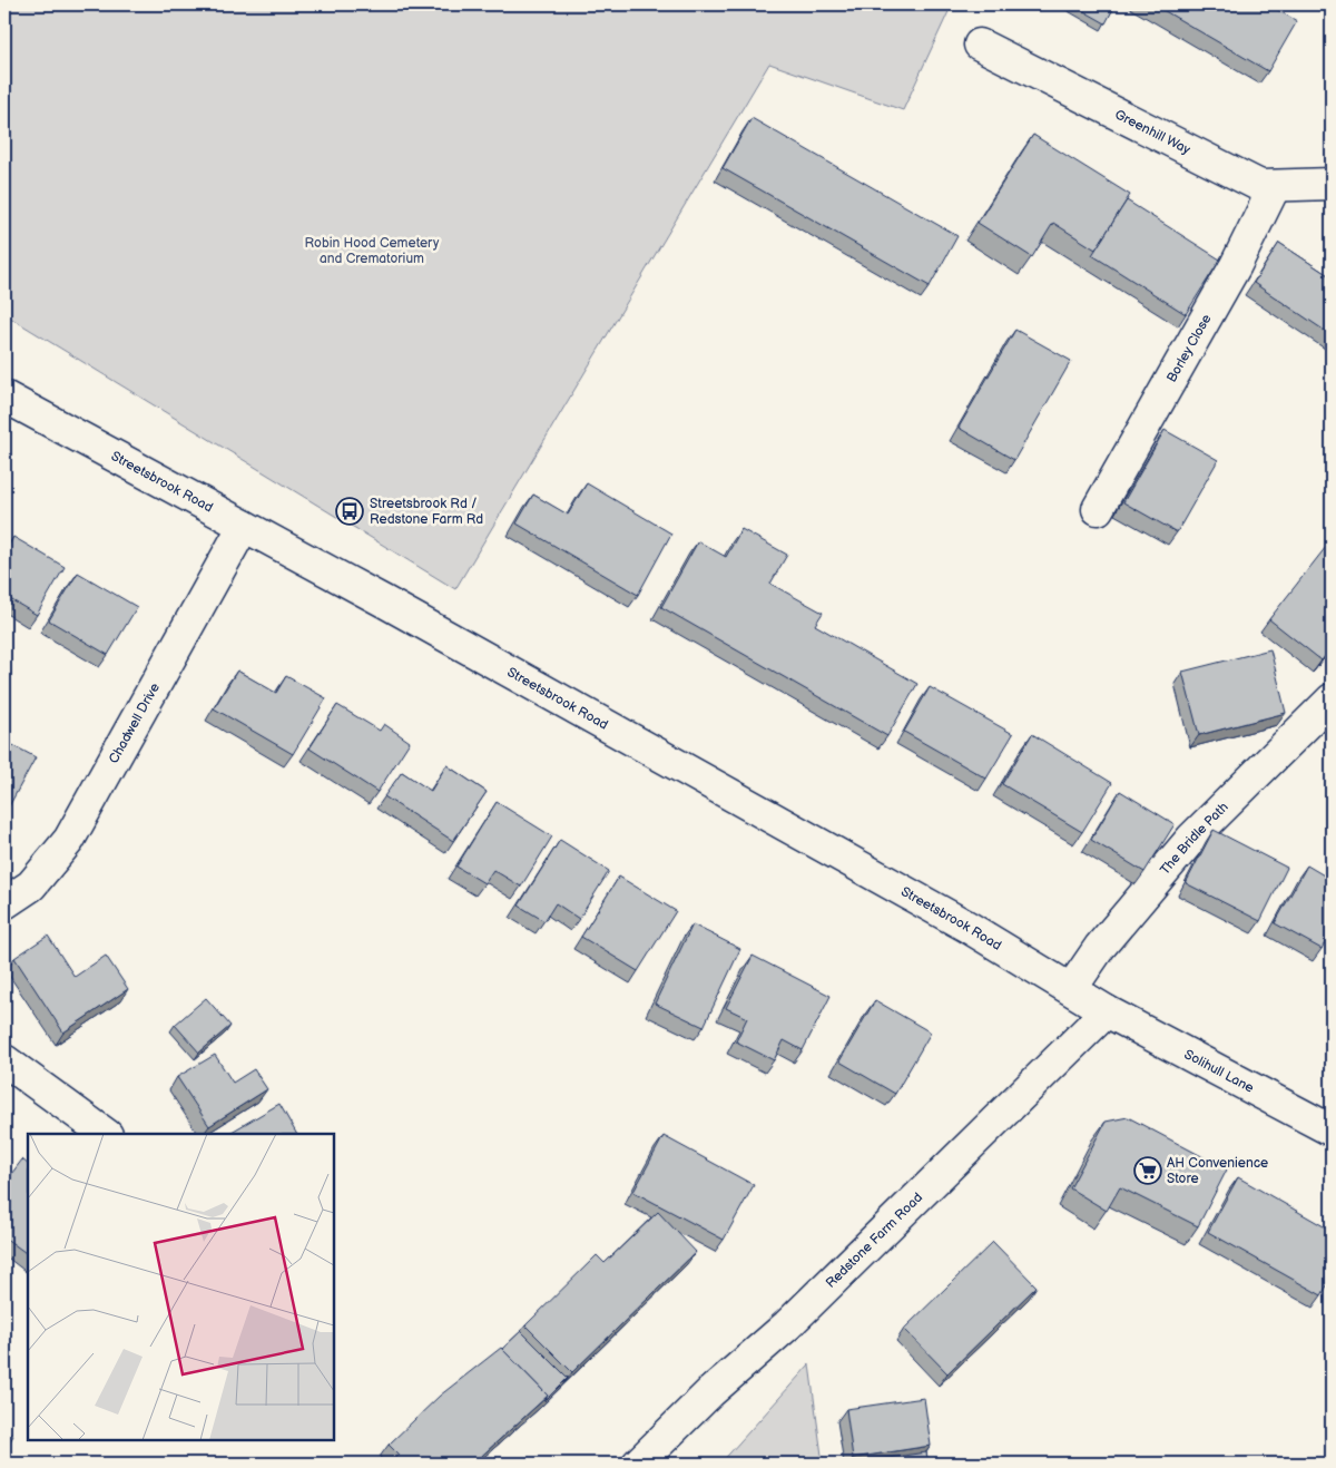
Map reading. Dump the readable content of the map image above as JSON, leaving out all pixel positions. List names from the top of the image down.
{
  "streets": {
    "street": [
      "Greenhill Way",
      "Borley Close",
      "Streetsbrook Road",
      "Chadwell Drive",
      "The Bridle Path",
      "Solihull Lane",
      "Redstone Farm Road"
    ]
  },
  "crossings": [
    ["Greenhill Way", "Borley Close"],
    ["Streetsbrook Road", "Chadwell Drive"],
    ["Streetsbrook Road", "The Bridle Path"],
    ["Streetsbrook Road", "Solihull Lane"],
    ["Streetsbrook Road", "Redstone Farm Road"],
    ["Solihull Lane", "Redstone Farm Road"]
  ],
  "parks": ["Robin Hood Cemetery and Crematorium"],
  "places": {
    "bus stop": ["Streetsbrook Rd / Redstone Farm Rd"],
    "supermarket": ["AH Convenience Store"]
  }
}
